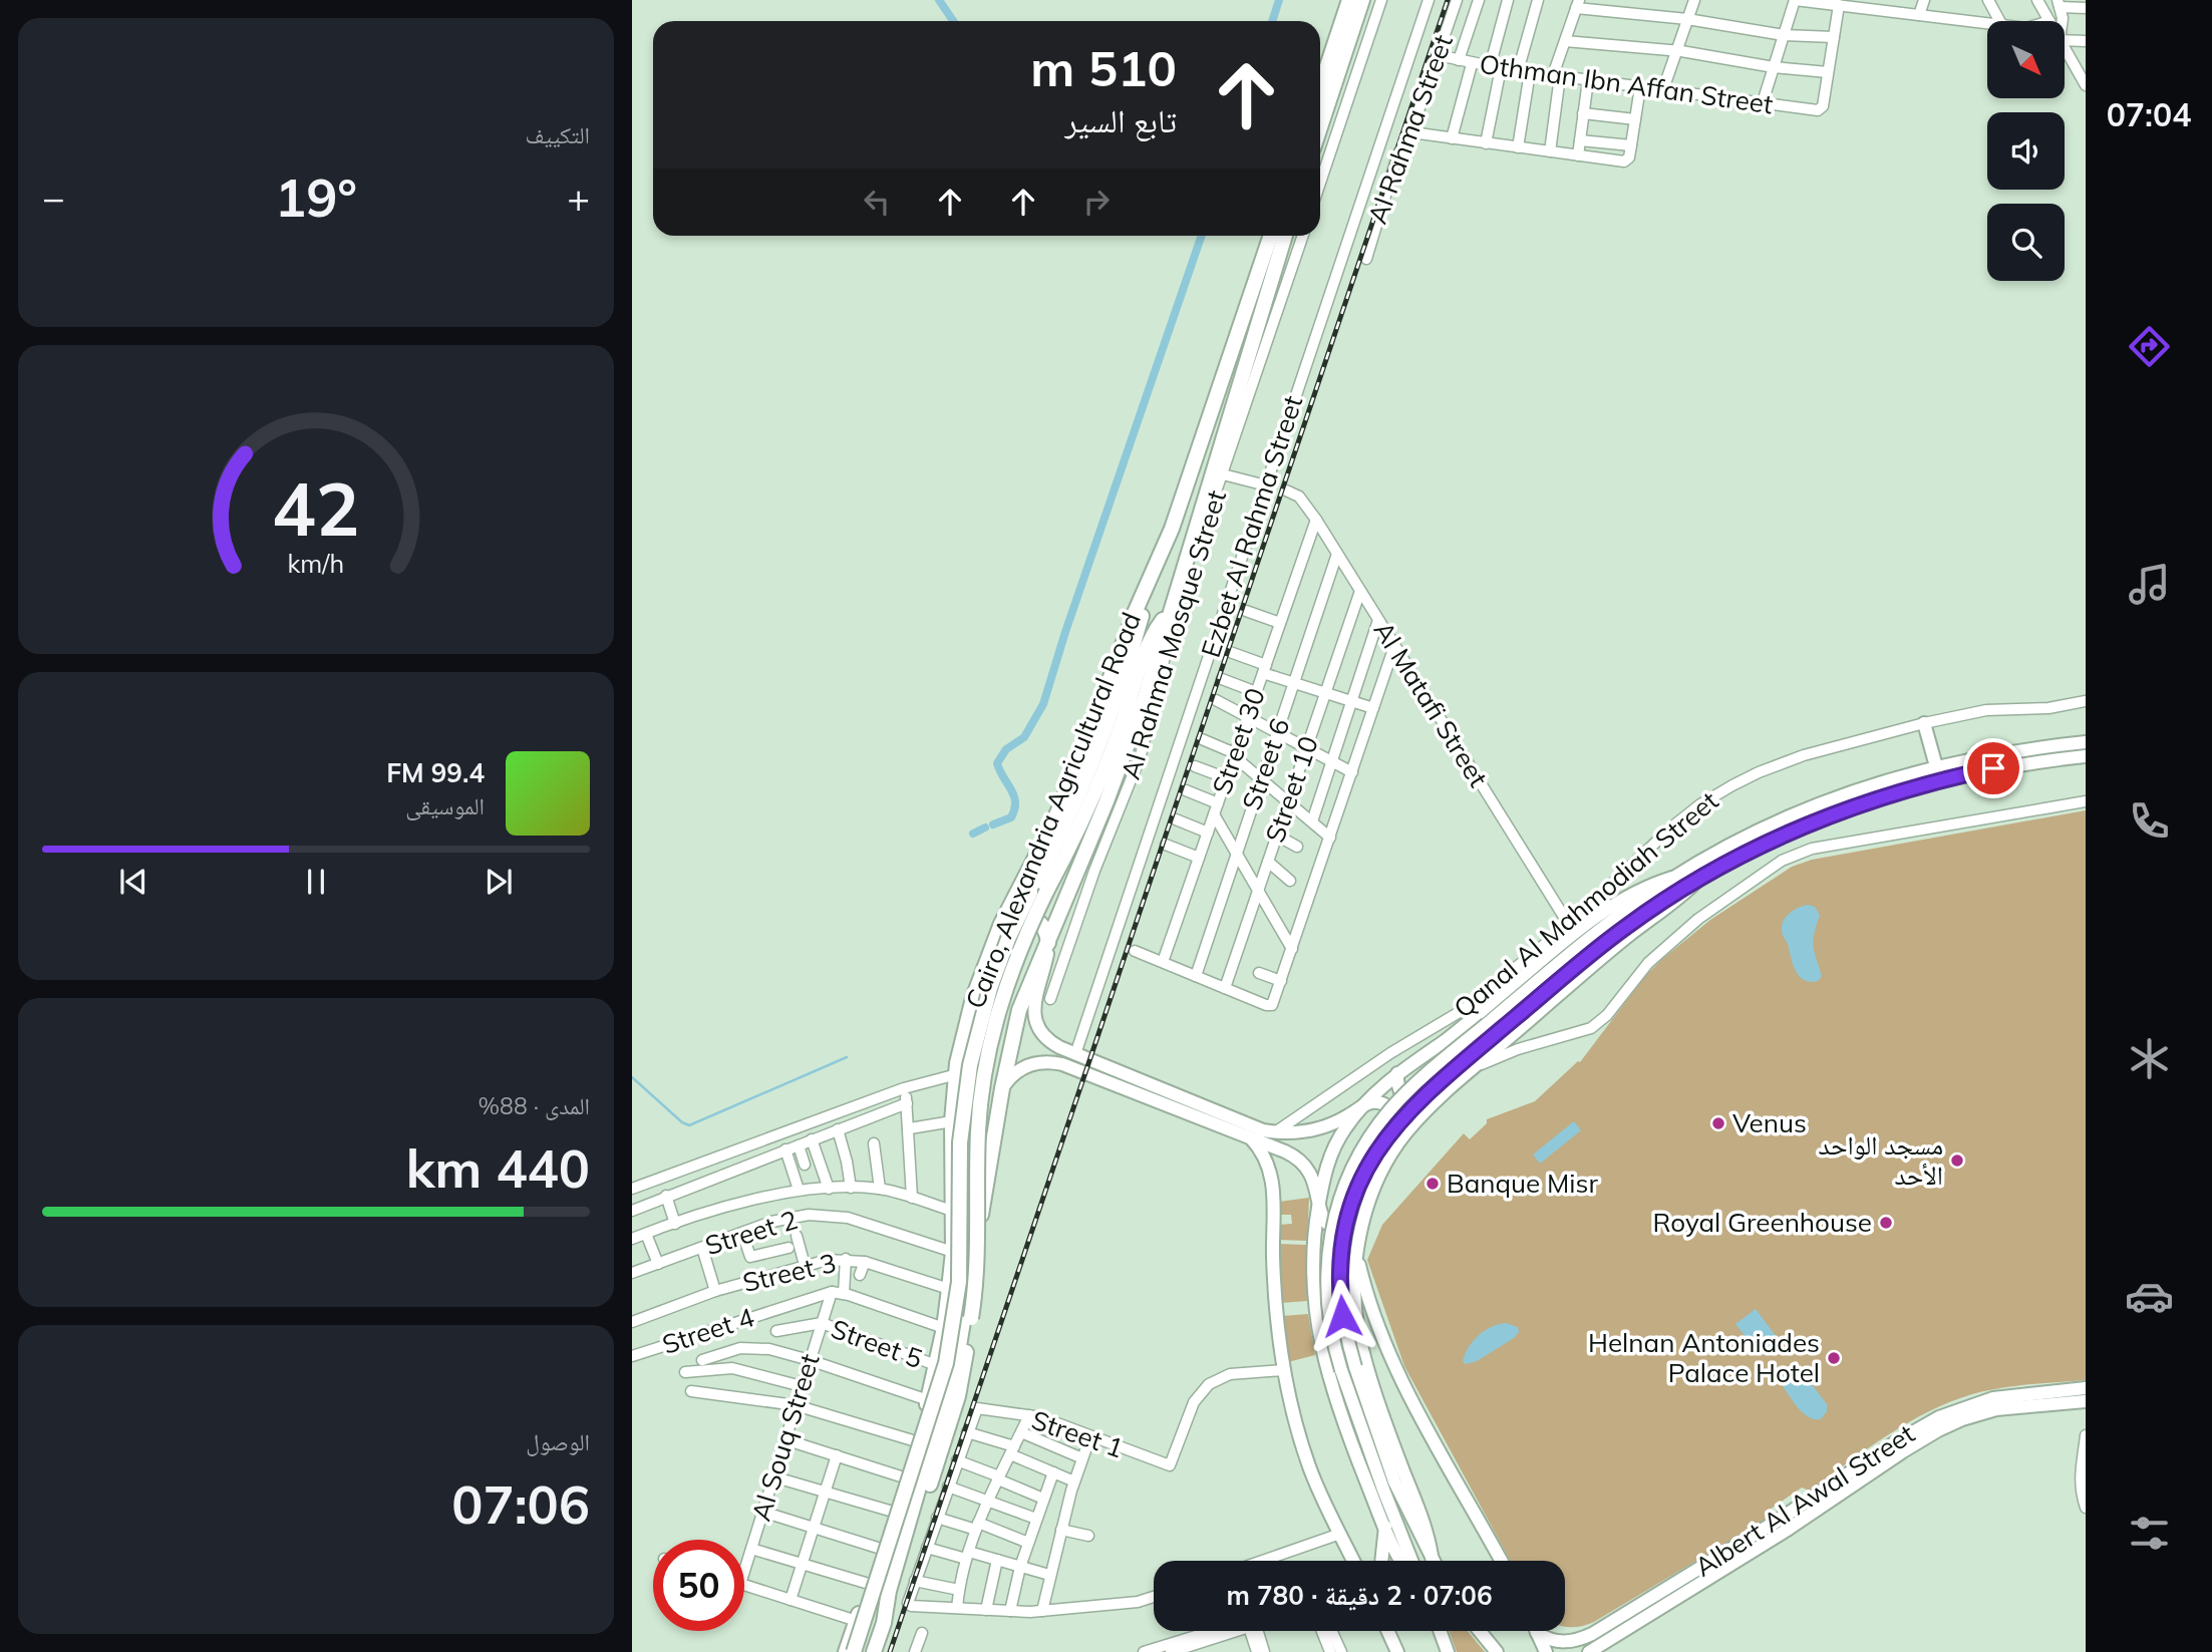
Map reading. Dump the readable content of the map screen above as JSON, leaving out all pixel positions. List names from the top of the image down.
{
  "streets": {
    "highway": ["Cairo, Alexandria Agricultural Road"],
    "main road": ["Albert Al Awal Street"],
    "street": [
      "Othman Ibn Affan Street",
      "Al Rahma Street",
      "Ezbet Al Rahma Street",
      "Al Rahma Mosque Street",
      "Al Matafi Street",
      "Street 30",
      "Street 6",
      "Street 10",
      "Qanal Al Mahmodiah Street",
      "Street 2",
      "Street 3",
      "Street 4",
      "Street 5",
      "Street 1",
      "Al Souq Street"
    ]
  },
  "crossings": [
    ["Othman Ibn Affan Street", "Al Rahma Street"],
    ["Al Matafi Street", "Street 30"],
    ["Al Matafi Street", "Street 6"],
    ["Al Matafi Street", "Street 10"],
    ["Al Matafi Street", "Qanal Al Mahmodiah Street"],
    ["Cairo, Alexandria Agricultural Road", "Street 2"],
    ["Cairo, Alexandria Agricultural Road", "Street 3"],
    ["Cairo, Alexandria Agricultural Road", "Street 4"],
    ["Cairo, Alexandria Agricultural Road", "Street 5"],
    ["Street 4", "Al Souq Street"],
    ["Street 5", "Al Souq Street"]
  ],
  "places": [
    "Venus",
    "مسجد الواحد الأحد",
    "Banque Misr",
    "Royal Greenhouse",
    "Helnan Antoniades Palace Hotel"
  ],
  "north": "bottom right",
  "page": {
    "tabs": "07:04",
    "tile": [
      "التكييف",
      ["المدى · 88%", "440 km"],
      ["الوصول", "07:06"]
    ],
    "turn": ["510 m", "تابع السير"],
    "heat": ["−", "19°", "+"],
    "song": ["99.4 FM", "الموسيقى"],
    "limit": "50",
    "trip": "07:06 · 2 دقيقة · 780 m",
    "gauge": ["42", "km/h"]
  }
}
